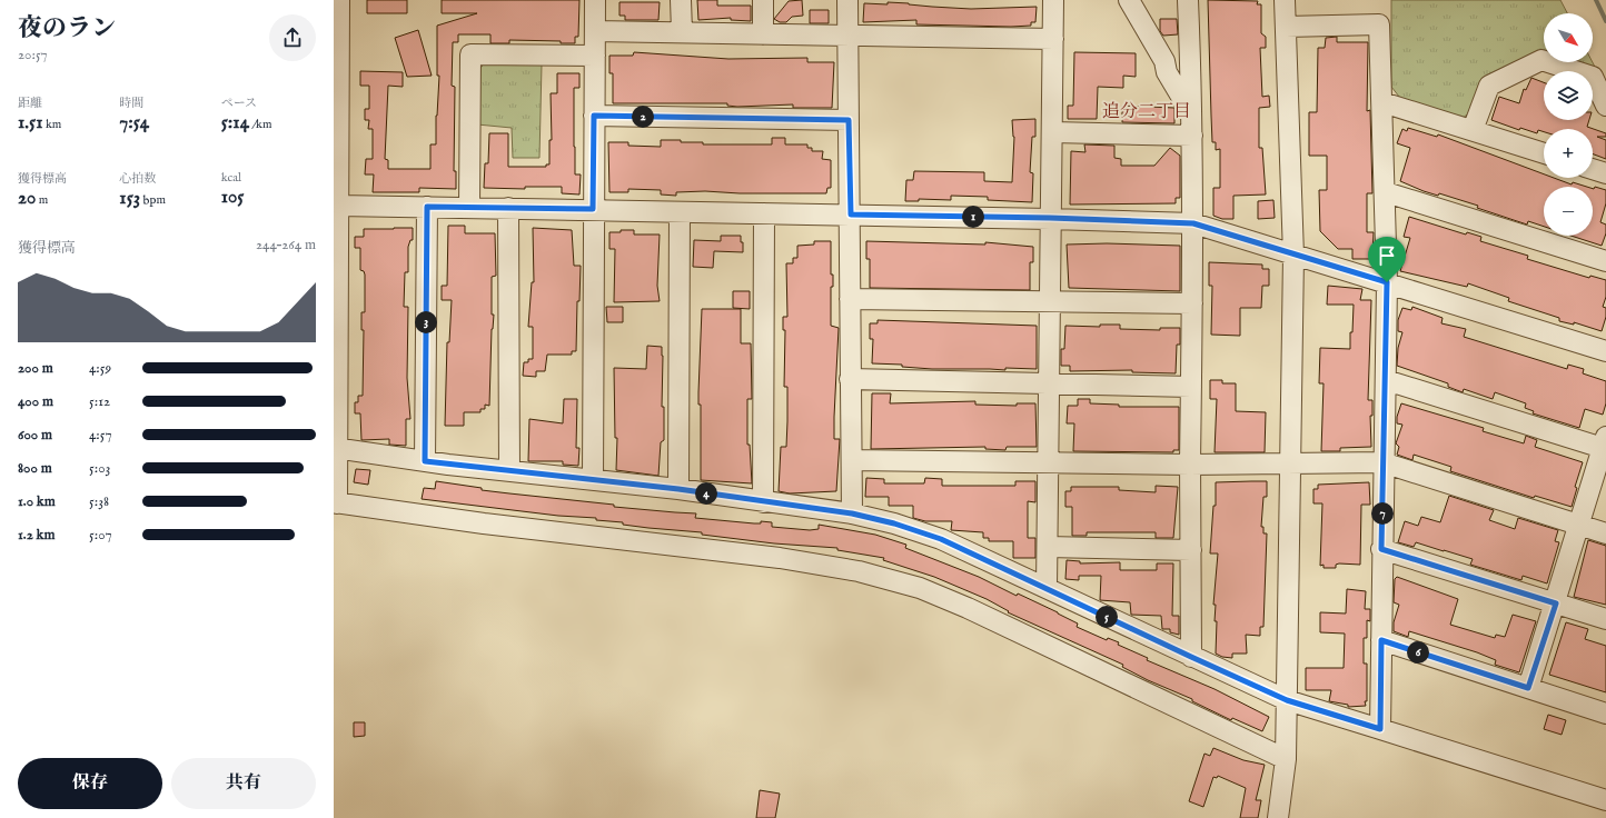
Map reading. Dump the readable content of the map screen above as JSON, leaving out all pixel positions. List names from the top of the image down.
{
  "districts": ["追分二丁目"],
  "north": "bottom right",
  "page": {
    "heading": ["夜のラン", "20:57"],
    "map_buttons": ["+", "−"],
    "stats": [
      ["距離", "1.51 km"],
      ["時間", "7:54"],
      ["ペース", "5:14 /km"],
      ["獲得標高", "20 m"],
      ["心拍数", "153 bpm"],
      ["kcal", "105"]
    ],
    "pins": [
      "2",
      "1",
      "3",
      "4",
      "7",
      "5",
      "6"
    ],
    "chart": ["獲得標高", "244–264 m"],
    "list": [
      {
        "name": "200 m",
        "note": "4:59"
      },
      {
        "name": "400 m",
        "note": "5:12"
      },
      {
        "name": "600 m",
        "note": "4:57"
      },
      {
        "name": "800 m",
        "note": "5:03"
      },
      {
        "name": "1.0 km",
        "note": "5:38"
      },
      {
        "name": "1.2 km",
        "note": "5:07"
      }
    ],
    "buttons": ["保存", "共有"]
  }
}
